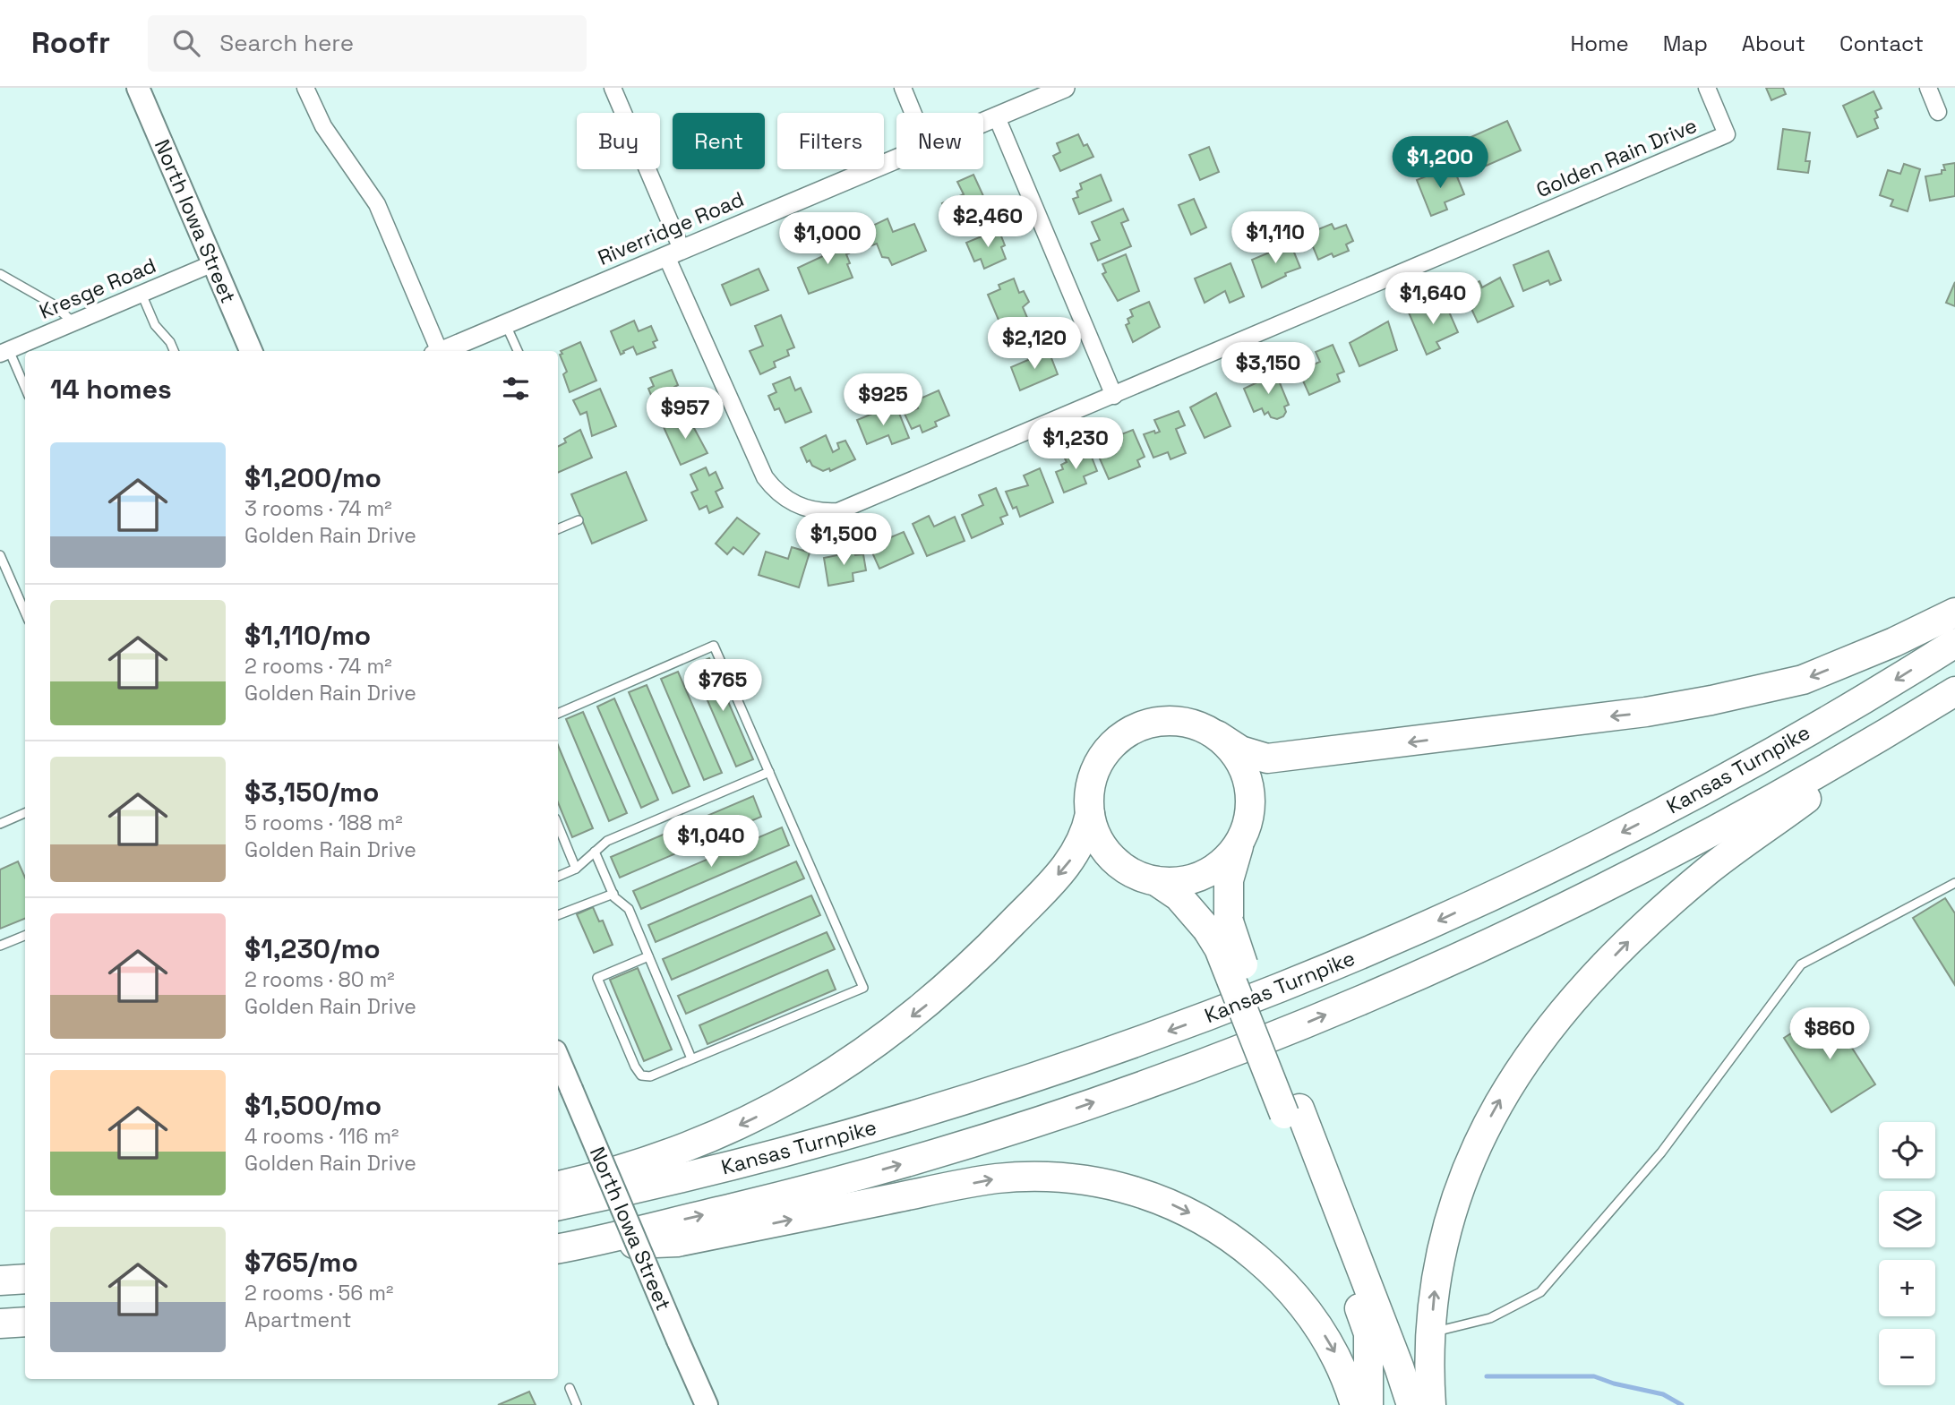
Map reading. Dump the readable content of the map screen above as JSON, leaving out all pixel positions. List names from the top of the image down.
{
  "streets": {
    "highway": ["Kansas Turnpike"],
    "main road": ["North Iowa Street"],
    "street": ["Golden Rain Drive", "Riverridge Road", "Kresge Road"]
  },
  "crossings": [
    ["Golden Rain Drive", "Riverridge Road"],
    ["North Iowa Street", "Kresge Road"]
  ],
  "page": {
    "header": "Roofr",
    "search": "Search here",
    "nav": [
      "Home",
      "Map",
      "About",
      "Contact"
    ],
    "chip": [
      "Buy",
      "Rent",
      "Filters",
      "New"
    ],
    "price": [
      "$1,200",
      "$2,460",
      "$1,110",
      "$1,000",
      "$1,640",
      "$2,120",
      "$3,150",
      "$925",
      "$957",
      "$1,230",
      "$1,500",
      "$765",
      "$1,040",
      "$860"
    ],
    "heading": "14 homes",
    "list": [
      {
        "name": "$1,200/mo",
        "note": "3 rooms · 74 m² · Golden Rain Drive"
      },
      {
        "name": "$1,110/mo",
        "note": "2 rooms · 74 m² · Golden Rain Drive"
      },
      {
        "name": "$3,150/mo",
        "note": "5 rooms · 188 m² · Golden Rain Drive"
      },
      {
        "name": "$1,230/mo",
        "note": "2 rooms · 80 m² · Golden Rain Drive"
      },
      {
        "name": "$1,500/mo",
        "note": "4 rooms · 116 m² · Golden Rain Drive"
      },
      {
        "name": "$765/mo",
        "note": "2 rooms · 56 m² · Apartment"
      }
    ],
    "map_buttons": ["+", "−"]
  }
}
